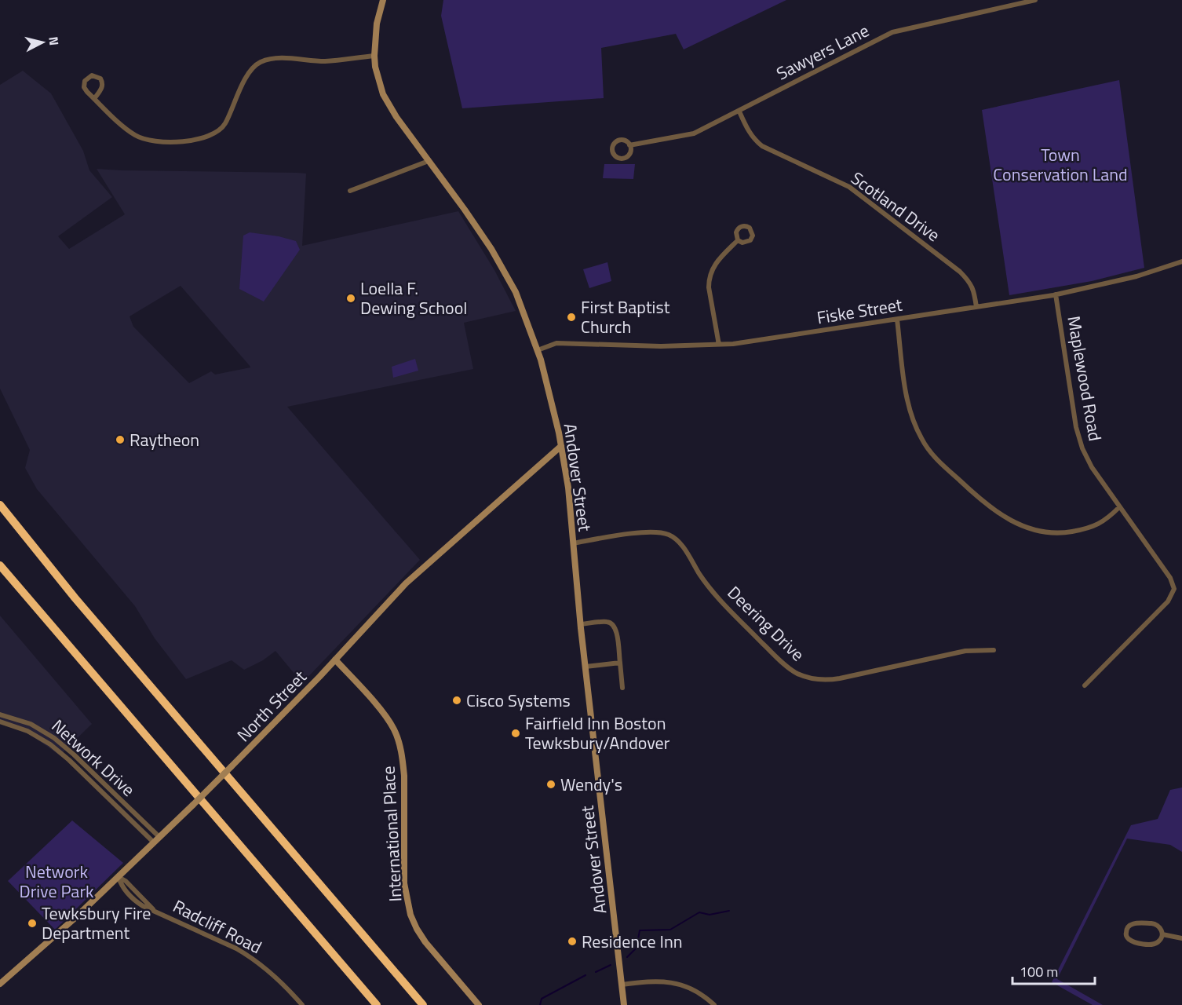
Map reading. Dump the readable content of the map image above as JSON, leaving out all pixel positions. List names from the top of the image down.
{
  "streets": {
    "main road": ["Andover Street", "North Street", "International Place"],
    "street": [
      "Sawyers Lane",
      "Scotland Drive",
      "Fiske Street",
      "Maplewood Road",
      "Deering Drive",
      "Network Drive",
      "Radcliff Road"
    ]
  },
  "crossings": [
    ["Sawyers Lane", "Scotland Drive"],
    ["Scotland Drive", "Fiske Street"],
    ["Fiske Street", "Maplewood Road"],
    ["Fiske Street", "Andover Street"],
    ["Andover Street", "Deering Drive"],
    ["Andover Street", "North Street"],
    ["North Street", "Network Drive"],
    ["North Street", "International Place"],
    ["North Street", "Radcliff Road"]
  ],
  "parks": ["Town Conservation Land", "Network Drive Park"],
  "places": [
    "Loella F. Dewing School",
    "First Baptist Church",
    "Raytheon",
    "Cisco Systems",
    "Fairfield Inn Boston Tewksbury/Andover",
    "Wendy's",
    "Tewksbury Fire Department",
    "Residence Inn"
  ],
  "scale_bar": "100 m",
  "north": "right"
}
